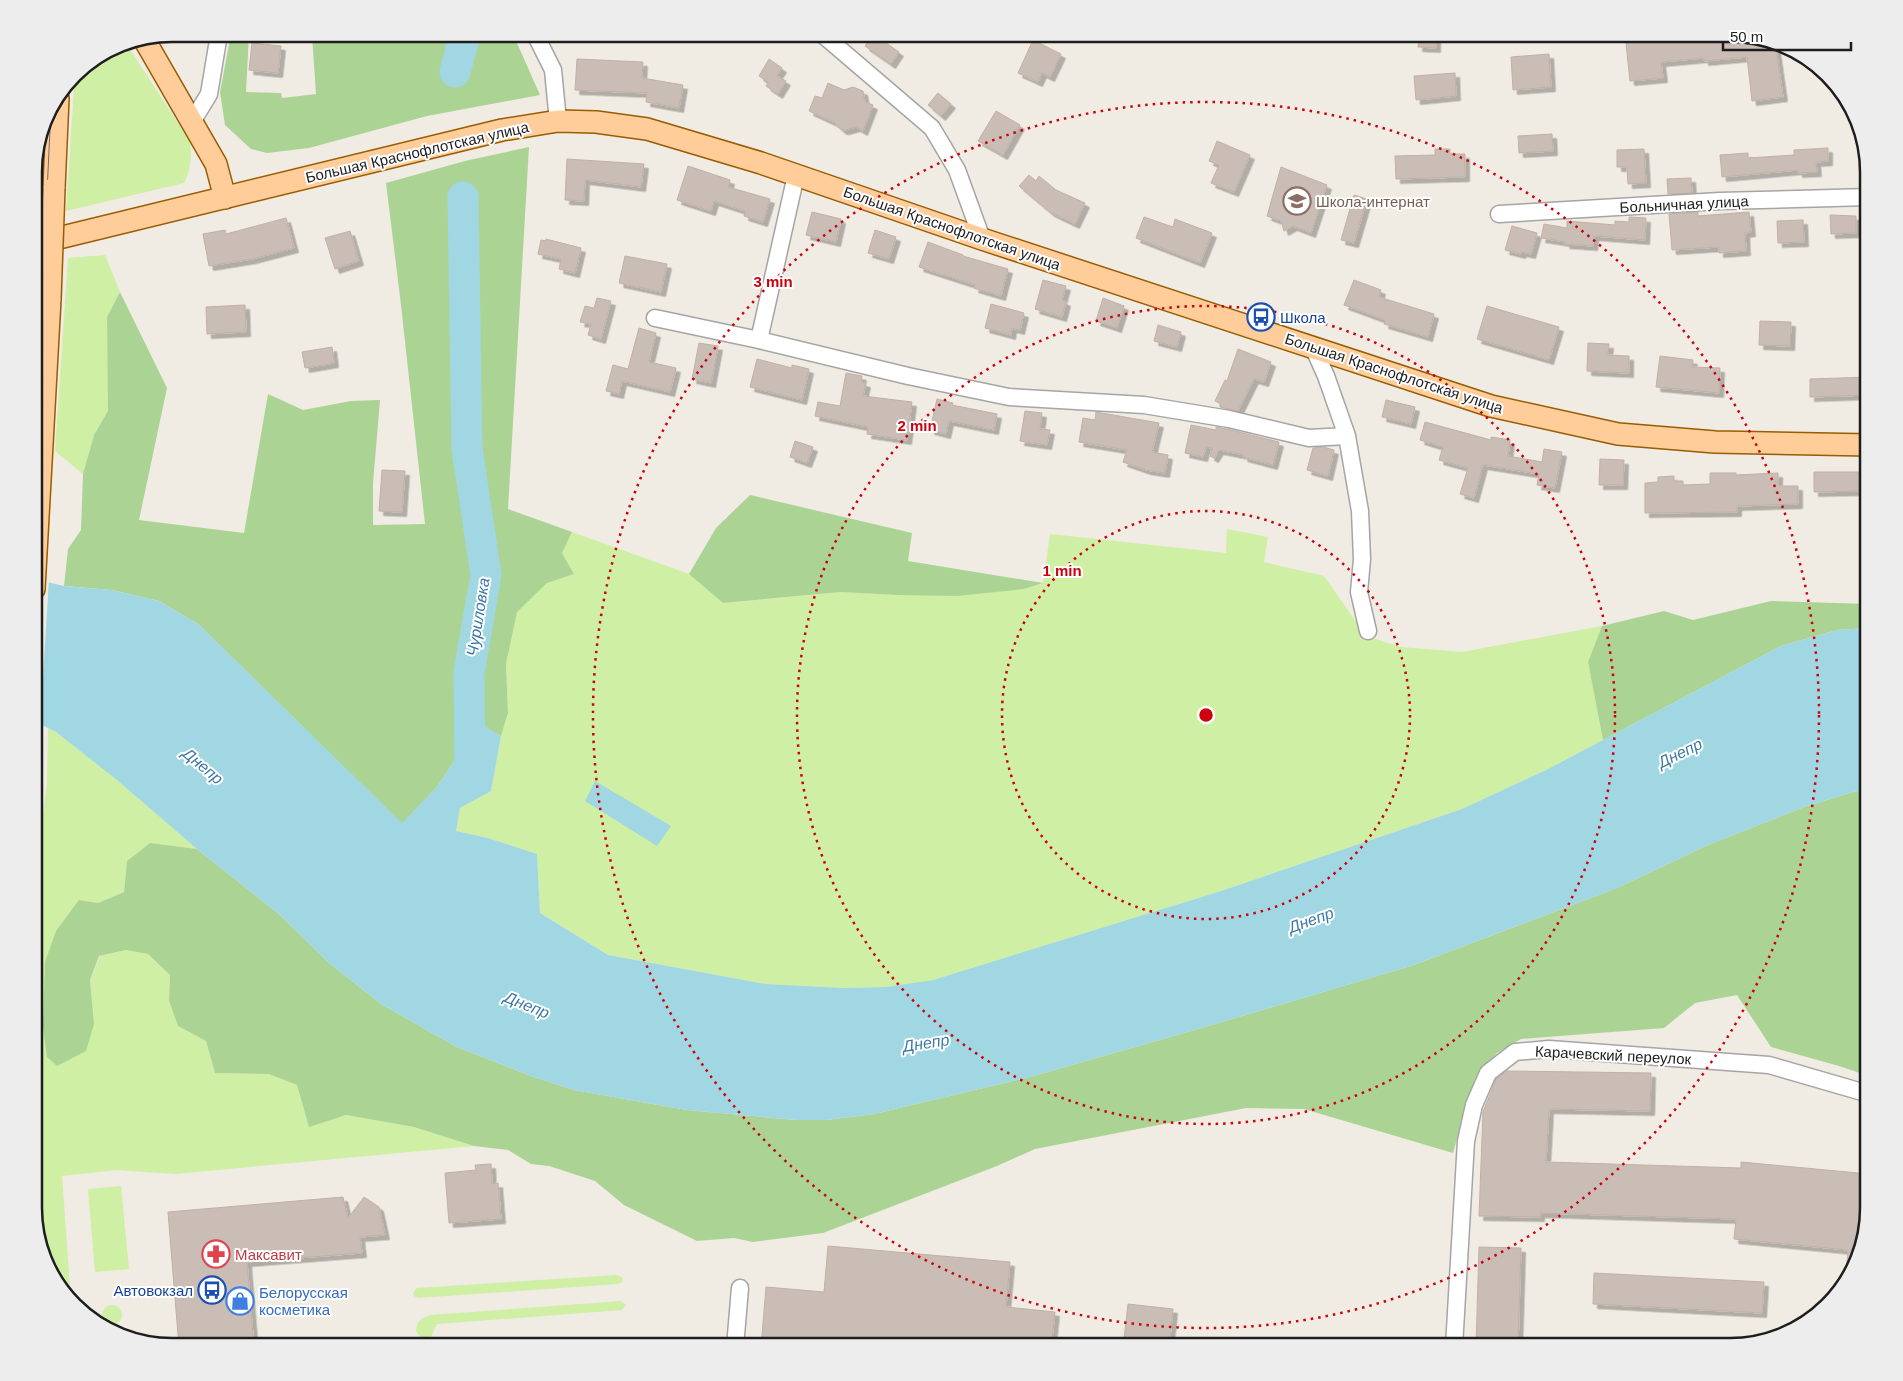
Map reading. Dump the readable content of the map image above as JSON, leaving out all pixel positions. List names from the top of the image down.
{
  "streets": {
    "main road": ["Большая Краснофлотская улица"],
    "street": ["Больничная улица", "Карачевский переулок"]
  },
  "water": ["Чуриловка", "Днепр"],
  "places": {
    "school or university": ["Школа-интернат"],
    "bus stop": ["Школа", "Автовокзал"],
    "pharmacy": ["Максавит"],
    "shop": ["Белорусская косметика"]
  },
  "scale_bar": "50 m",
  "rings": ["3 min", "2 min", "1 min"]
}
